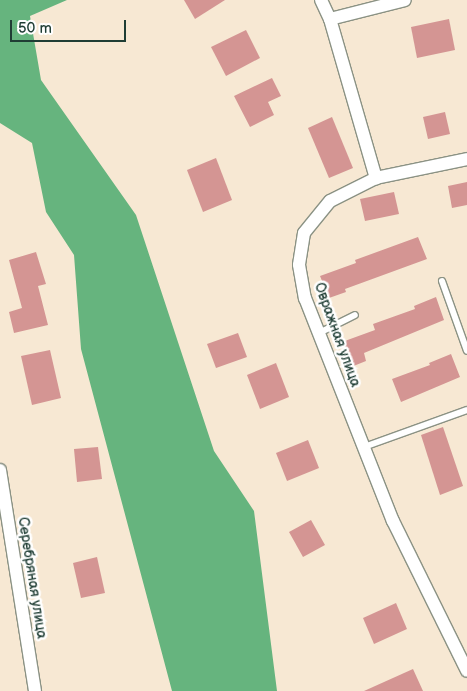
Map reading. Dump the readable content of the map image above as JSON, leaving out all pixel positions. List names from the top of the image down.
{
  "streets": {
    "street": ["Овражная улица", "Серебряная улица"]
  },
  "scale_bar": "50 m"
}
